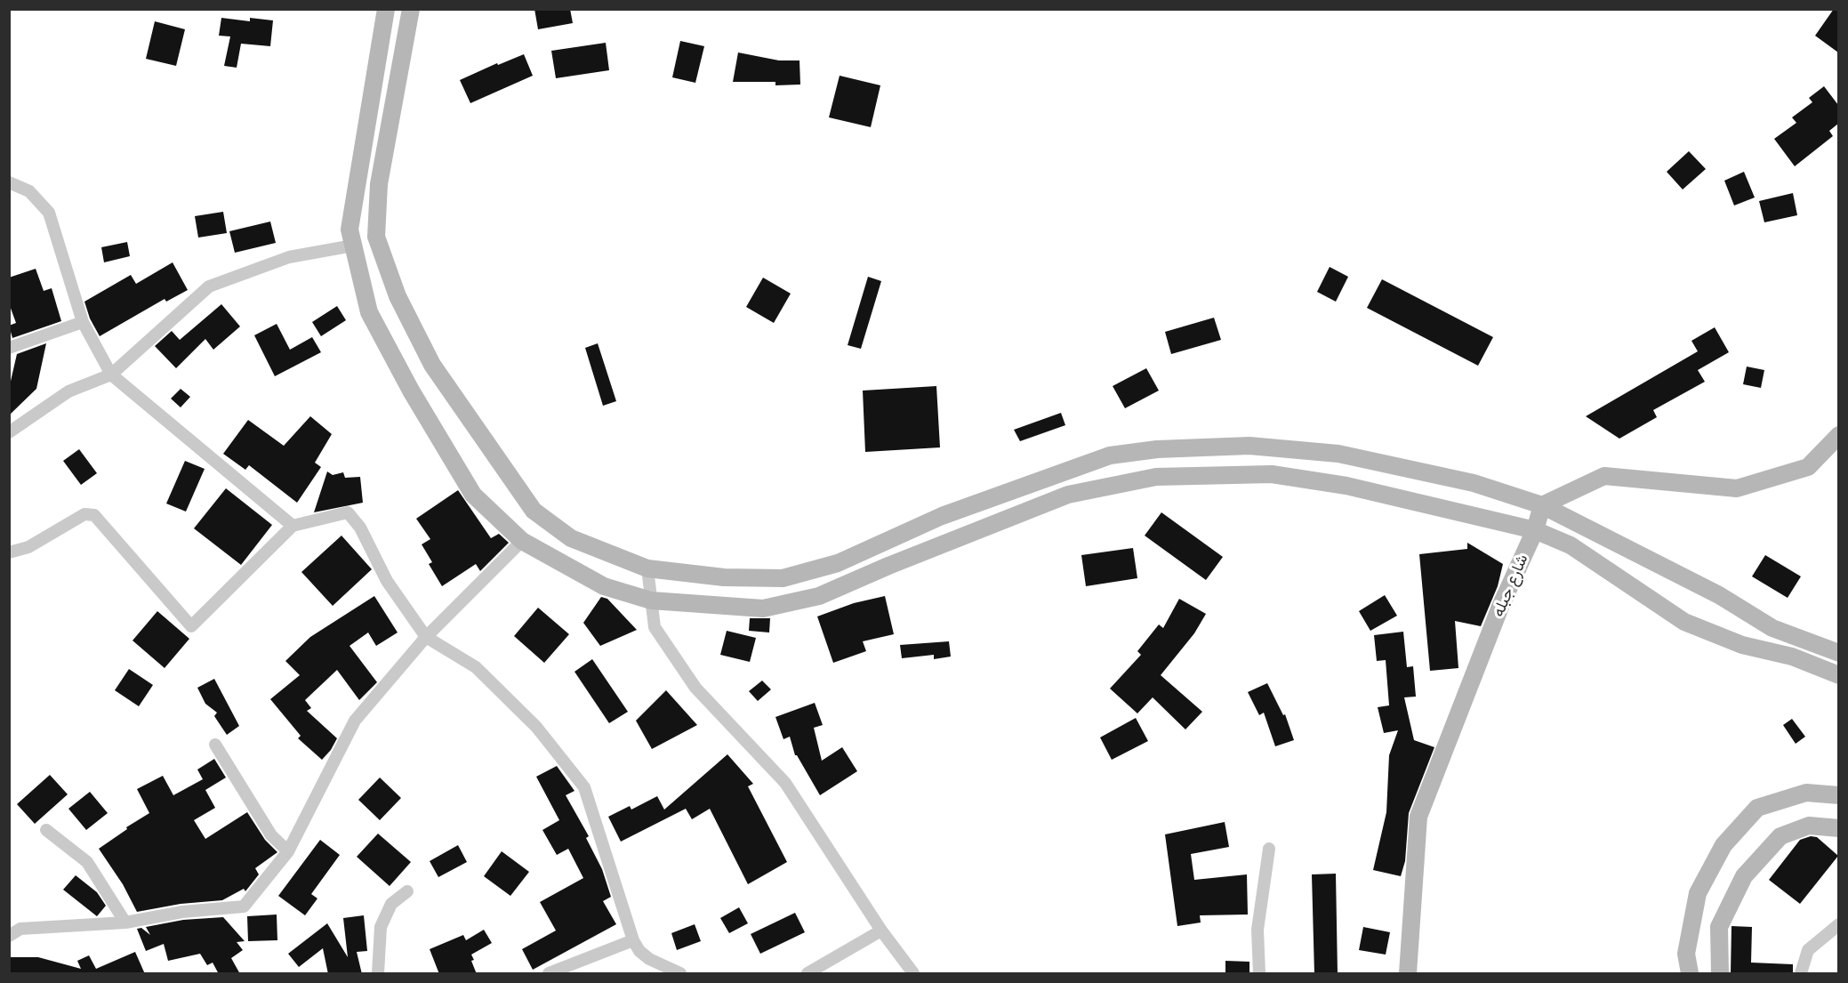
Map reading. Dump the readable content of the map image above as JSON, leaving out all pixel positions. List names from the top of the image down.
{
  "streets": {
    "street": ["شارع جبله"]
  }
}
